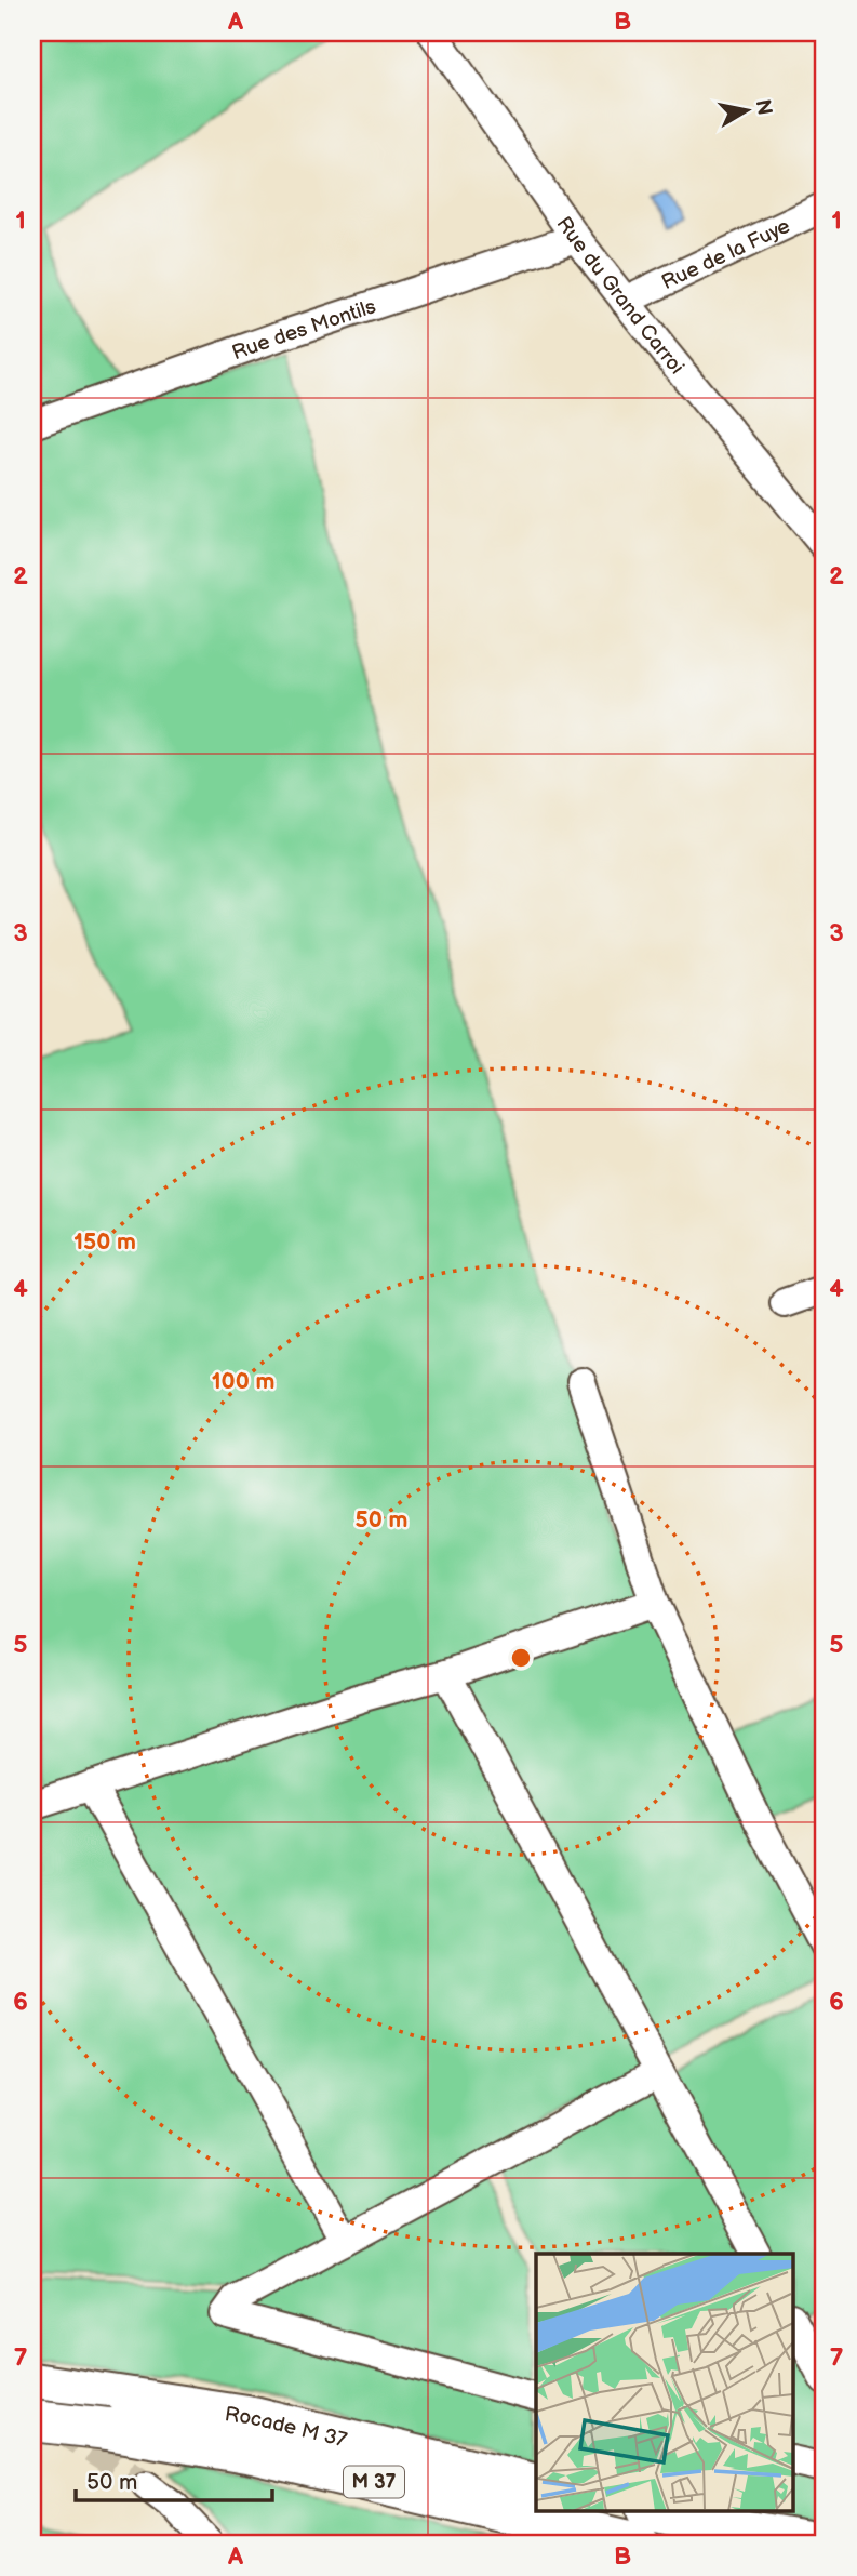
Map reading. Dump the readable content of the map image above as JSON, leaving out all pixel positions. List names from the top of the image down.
{
  "streets": {
    "highway": ["Rocade M 37", "M 37"],
    "street": ["Rue de la Fuye", "Rue du Grand Carroi", "Rue des Montils"]
  },
  "crossings": [
    ["Rue de la Fuye", "Rue du Grand Carroi"],
    ["Rue du Grand Carroi", "Rue des Montils"]
  ],
  "scale_bar": "50 m",
  "north": "right",
  "grid": {
    "columns": ["A", "B"],
    "rows": [
      "1",
      "2",
      "3",
      "4",
      "5",
      "6",
      "7"
    ]
  },
  "rings": ["150 m", "100 m", "50 m"]
}
